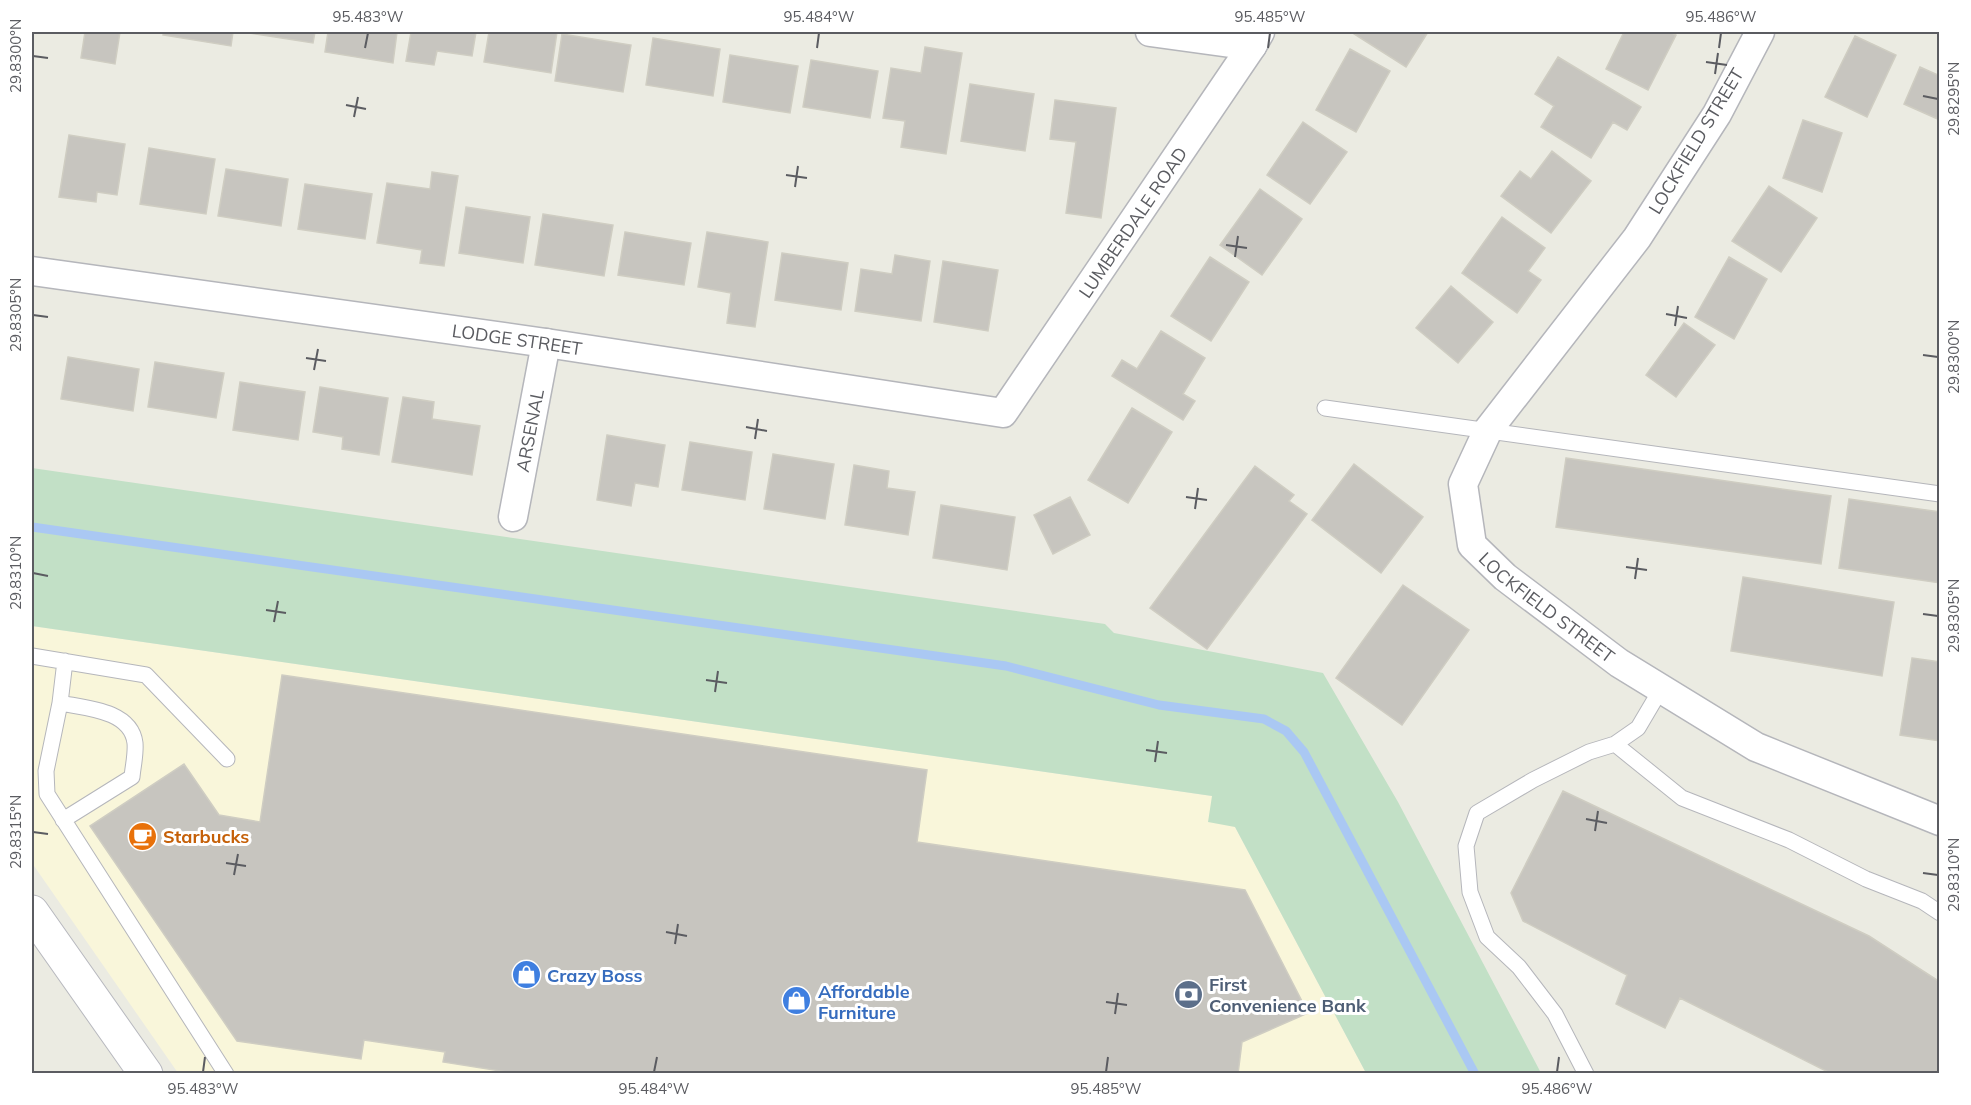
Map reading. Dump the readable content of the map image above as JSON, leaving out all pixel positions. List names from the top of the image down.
{
  "streets": {
    "street": [
      "LOCKFIELD STREET",
      "LUMBERDALE ROAD",
      "LODGE STREET",
      "ARSENAL"
    ]
  },
  "crossings": [
    ["LUMBERDALE ROAD", "LODGE STREET"],
    ["LODGE STREET", "ARSENAL"]
  ],
  "places": {
    "cafe": ["Starbucks"],
    "shop": ["Crazy Boss", "Affordable Furniture"],
    "bank": ["First Convenience Bank"]
  },
  "coordinates": [
    "95.483°W",
    "95.484°W",
    "95.485°W",
    "95.486°W",
    "29.8300°N",
    "29.8295°N",
    "29.8305°N",
    "29.8310°N",
    "29.8315°N"
  ]
}
